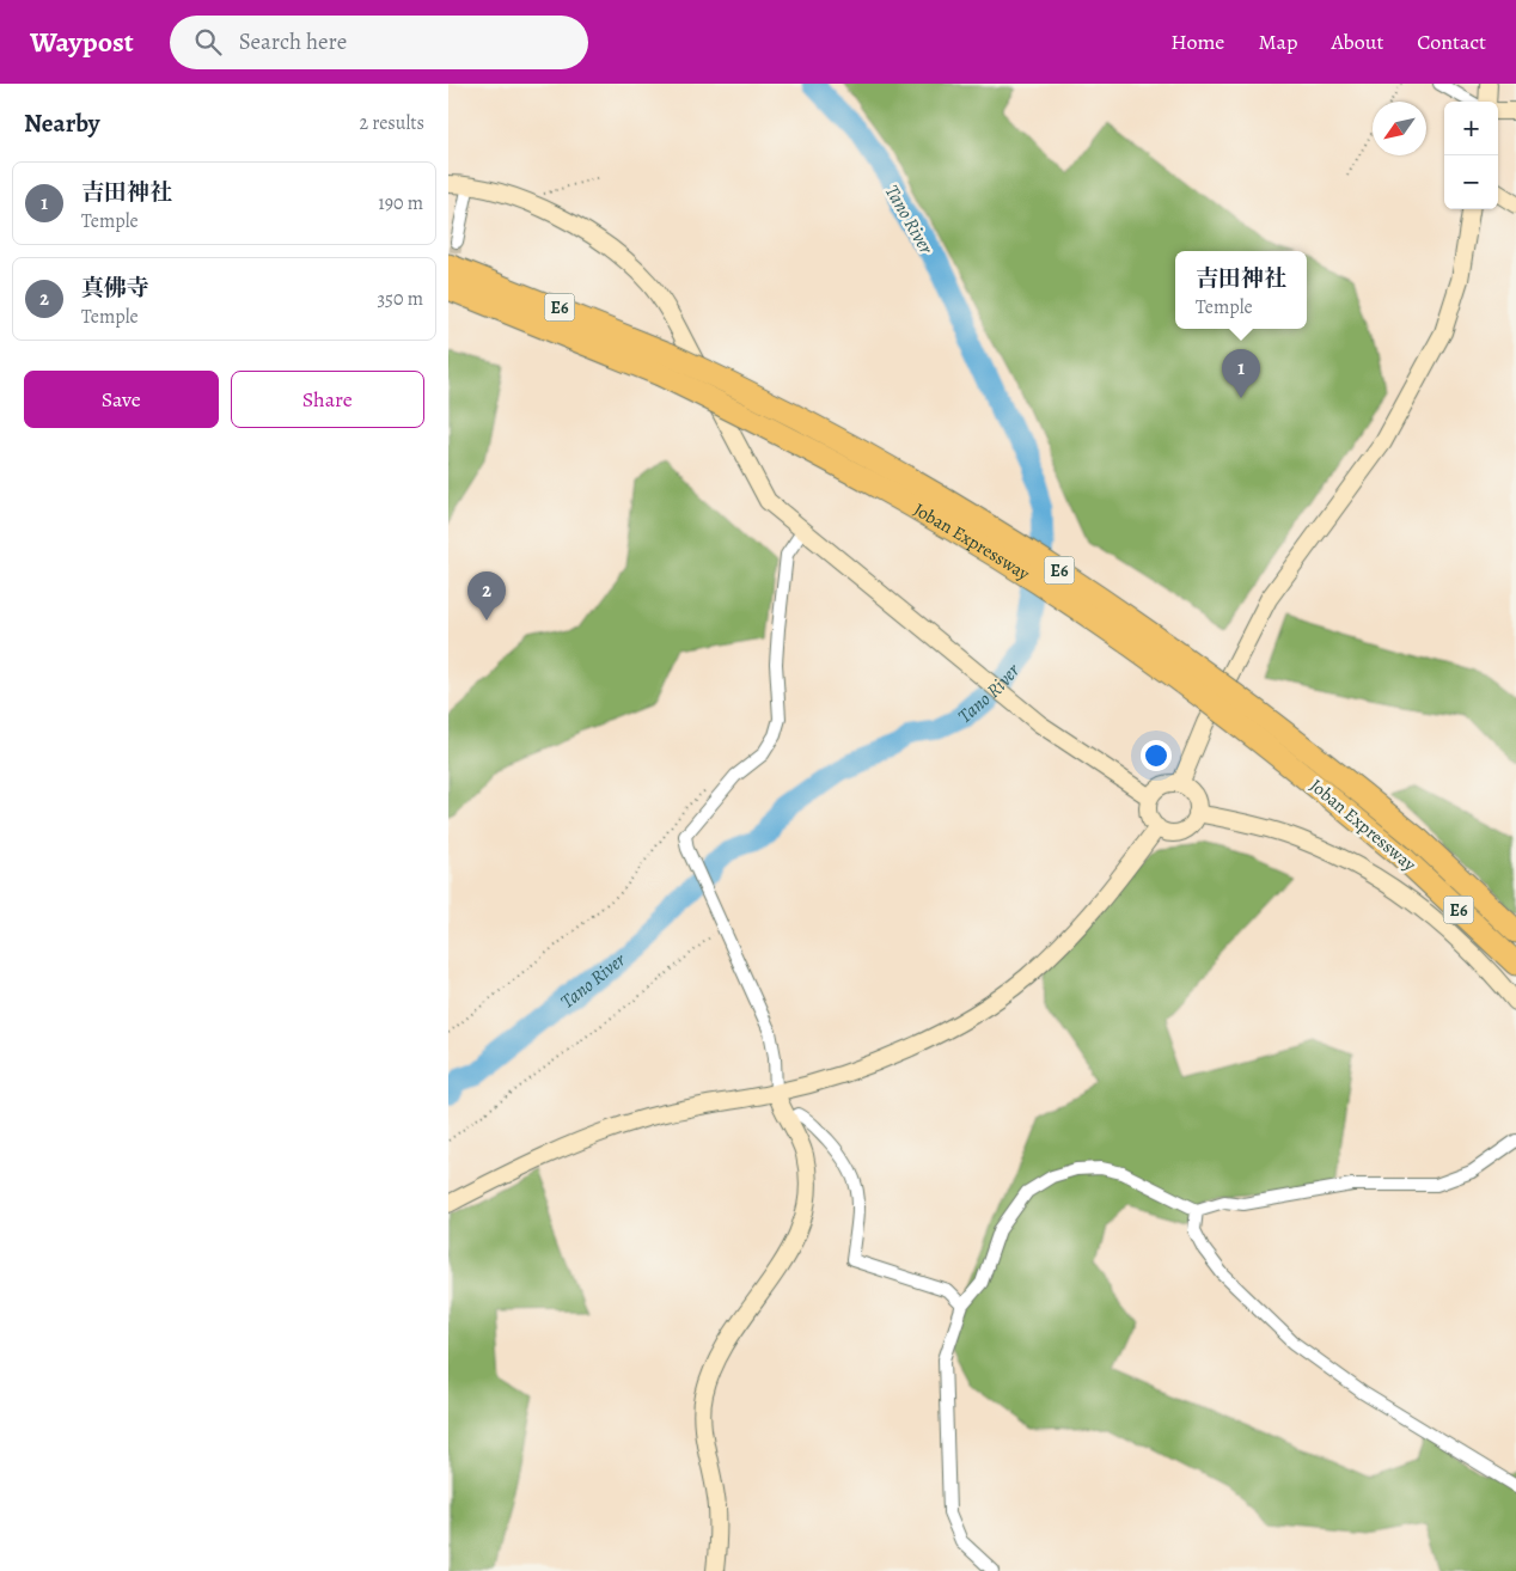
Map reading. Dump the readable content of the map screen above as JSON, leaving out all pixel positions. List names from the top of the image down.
{
  "streets": {
    "highway": ["E6", "Joban Expressway"]
  },
  "water": ["Tano River"],
  "north": "bottom left",
  "page": {
    "header": "Waypost",
    "search": "Search here",
    "nav": [
      "Home",
      "Map",
      "About",
      "Contact"
    ],
    "heading": ["Nearby", "2 results"],
    "map_buttons": ["+", "−"],
    "list": [
      {
        "mark": "1",
        "name": "吉田神社",
        "note": "Temple",
        "value": "190 m"
      },
      {
        "mark": "2",
        "name": "真佛寺",
        "note": "Temple",
        "value": "350 m"
      }
    ],
    "popup": ["吉田神社", "Temple"],
    "pins": ["1", "2"],
    "buttons": ["Save", "Share"]
  }
}
